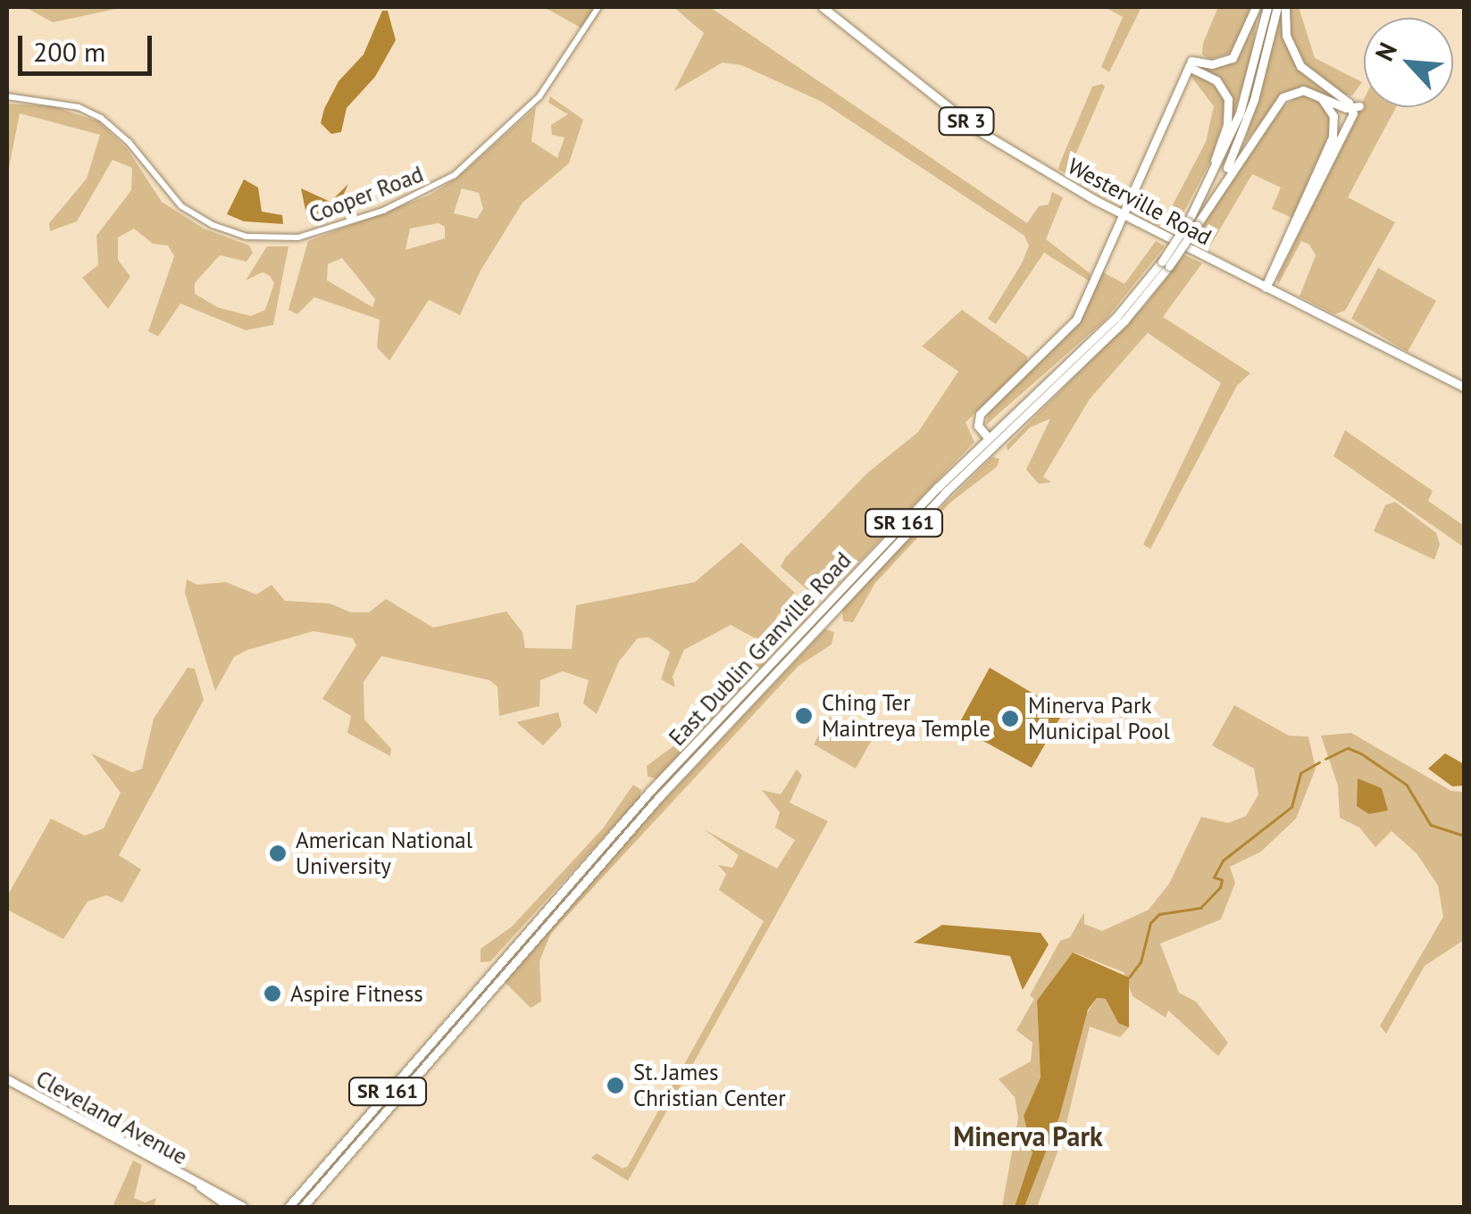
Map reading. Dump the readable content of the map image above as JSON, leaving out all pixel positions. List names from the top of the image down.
{
  "streets": {
    "main road": [
      "SR 3",
      "Westerville Road",
      "SR 161",
      "East Dublin Granville Road",
      "Cleveland Avenue"
    ],
    "street": ["Cooper Road"]
  },
  "districts": ["Minerva Park"],
  "places": [
    "Ching Ter Maintreya Temple",
    "Minerva Park Municipal Pool",
    "American National University",
    "Aspire Fitness",
    "St. James Christian Center"
  ],
  "scale_bar": "200 m",
  "north": "top left"
}
